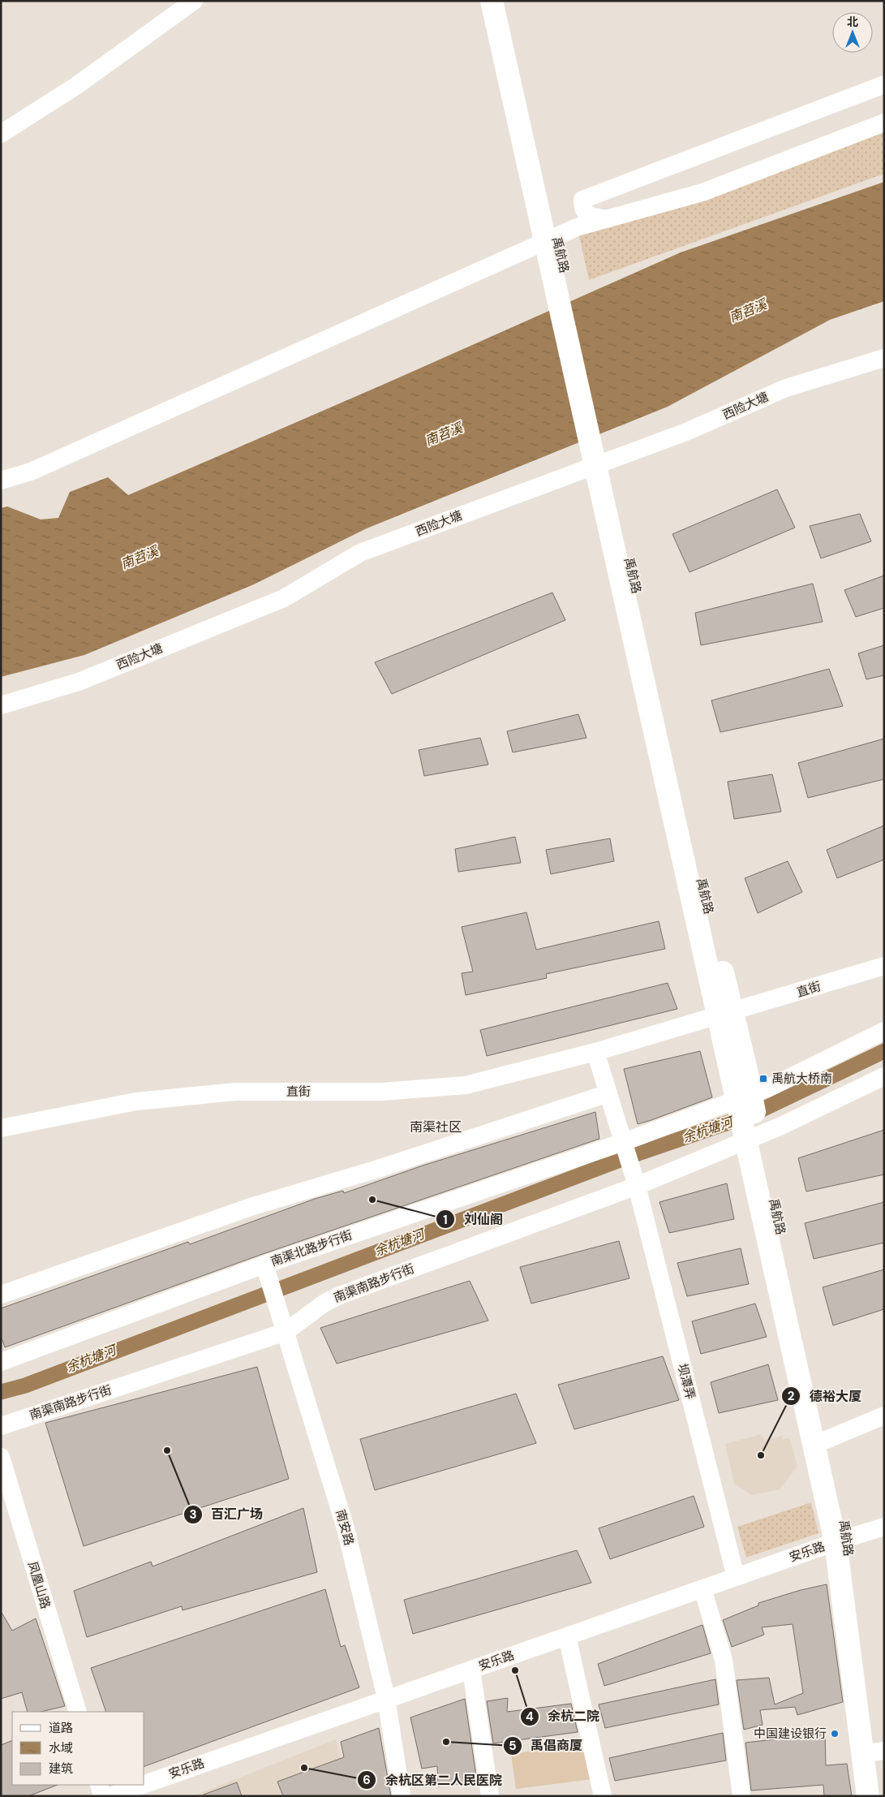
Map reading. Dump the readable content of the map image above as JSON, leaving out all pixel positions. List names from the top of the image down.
{
  "streets": {
    "main road": ["禹航路"],
    "street": [
      "西险大塘",
      "直街",
      "南渠北路步行街",
      "南渠南路步行街",
      "坝潭弄",
      "南安路",
      "安乐路",
      "凤凰山路"
    ]
  },
  "crossings": [
    ["禹航路", "直街"],
    ["禹航路", "安乐路"],
    ["直街", "坝潭弄"],
    ["南渠北路步行街", "坝潭弄"],
    ["南渠北路步行街", "南安路"],
    ["南渠南路步行街", "坝潭弄"],
    ["南渠南路步行街", "南安路"],
    ["坝潭弄", "安乐路"],
    ["南安路", "安乐路"]
  ],
  "districts": ["南渠社区"],
  "water": ["南苕溪", "余杭塘河"],
  "places": {
    "transit": ["禹航大桥南"],
    "other": [
      "刘仙阁",
      "百汇广场",
      "德裕大厦",
      "余杭二院",
      "中国建设银行",
      "禹倡商厦",
      "余杭区第二人民医院"
    ]
  },
  "legend": ["道路", "水域", "建筑"],
  "north": "top"
}
